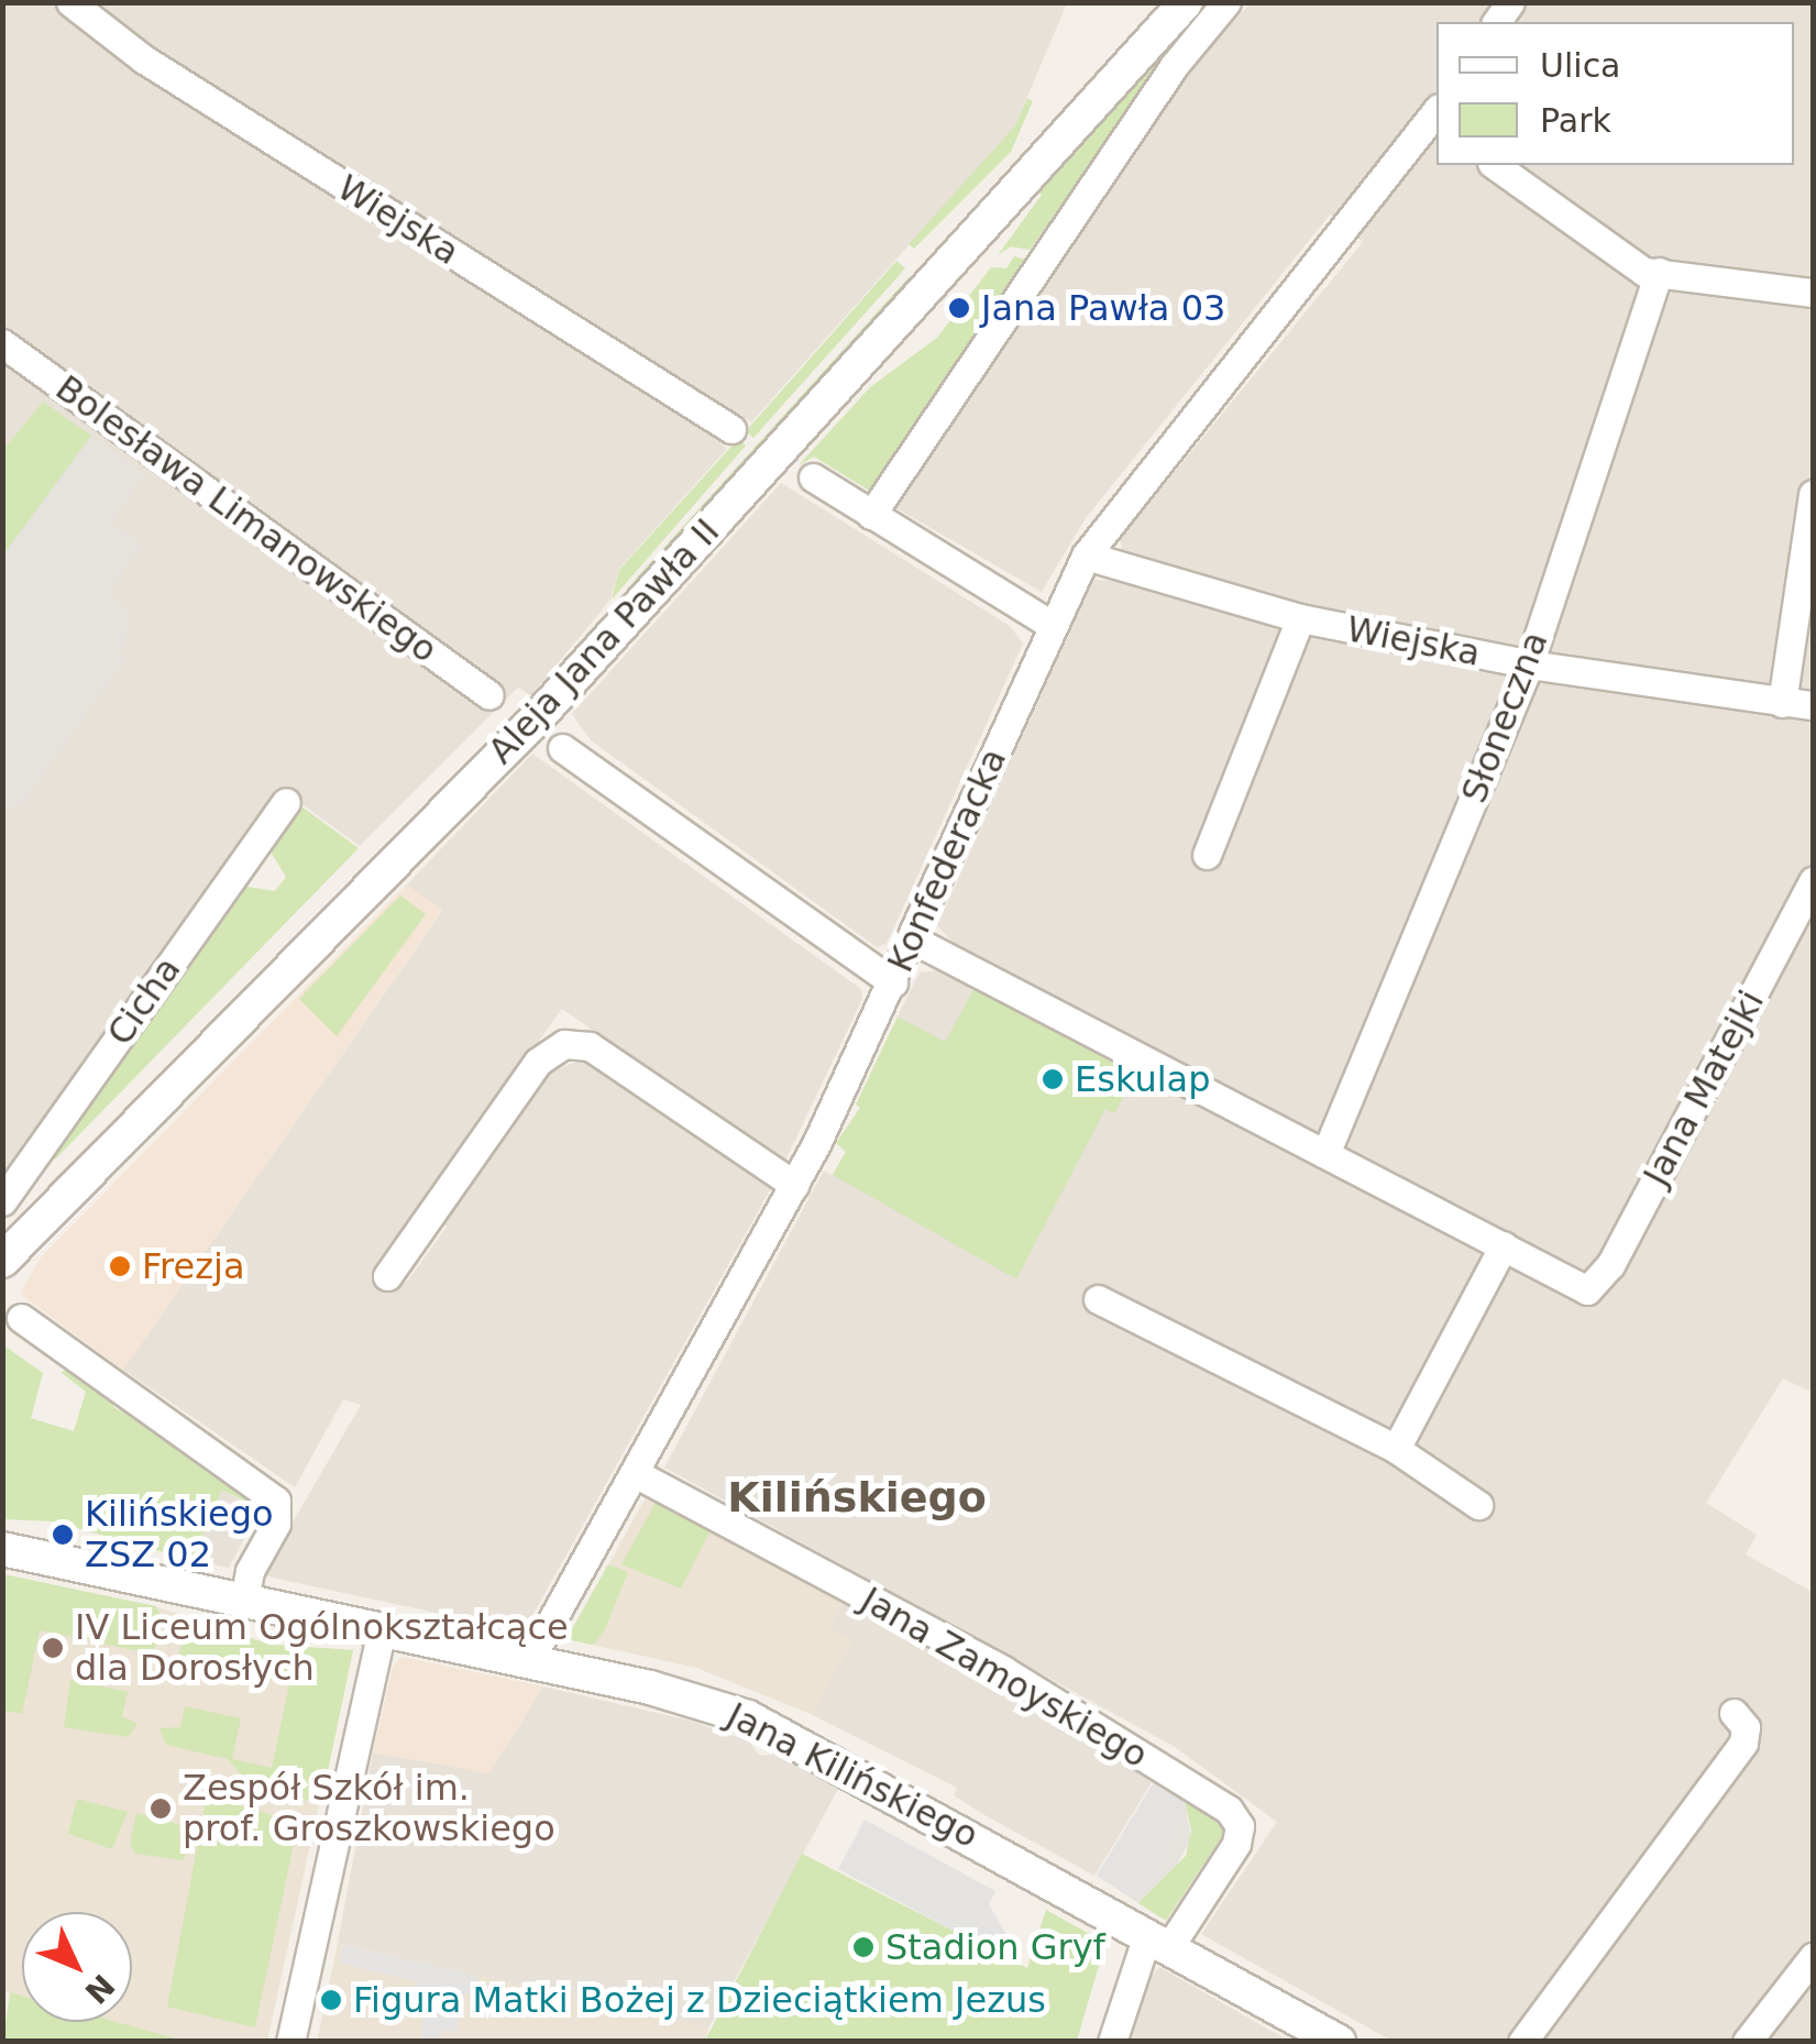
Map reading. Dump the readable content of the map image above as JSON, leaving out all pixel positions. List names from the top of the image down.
{
  "streets": {
    "street": [
      "Wiejska",
      "Bolesława Limanowskiego",
      "Aleja Jana Pawła II",
      "Słoneczna",
      "Konfederacka",
      "Cicha",
      "Jana Matejki",
      "Jana Zamoyskiego",
      "Jana Kilińskiego"
    ]
  },
  "crossings": [
    ["Wiejska", "Słoneczna"],
    ["Wiejska", "Konfederacka"],
    ["Konfederacka", "Jana Zamoyskiego"],
    ["Konfederacka", "Jana Kilińskiego"],
    ["Jana Zamoyskiego", "Jana Kilińskiego"]
  ],
  "districts": ["Kilińskiego"],
  "places": [
    "Jana Pawła 03",
    "Eskulap",
    "Frezja",
    "Kilińskiego ZSZ 02",
    "IV Liceum Ogólnokształcące dla Dorosłych",
    "Zespół Szkół im. prof. Groszkowskiego",
    "Stadion Gryf",
    "Figura Matki Bożej z Dzieciątkiem Jezus"
  ],
  "legend": ["Ulica", "Park"],
  "north": "bottom right"
}
